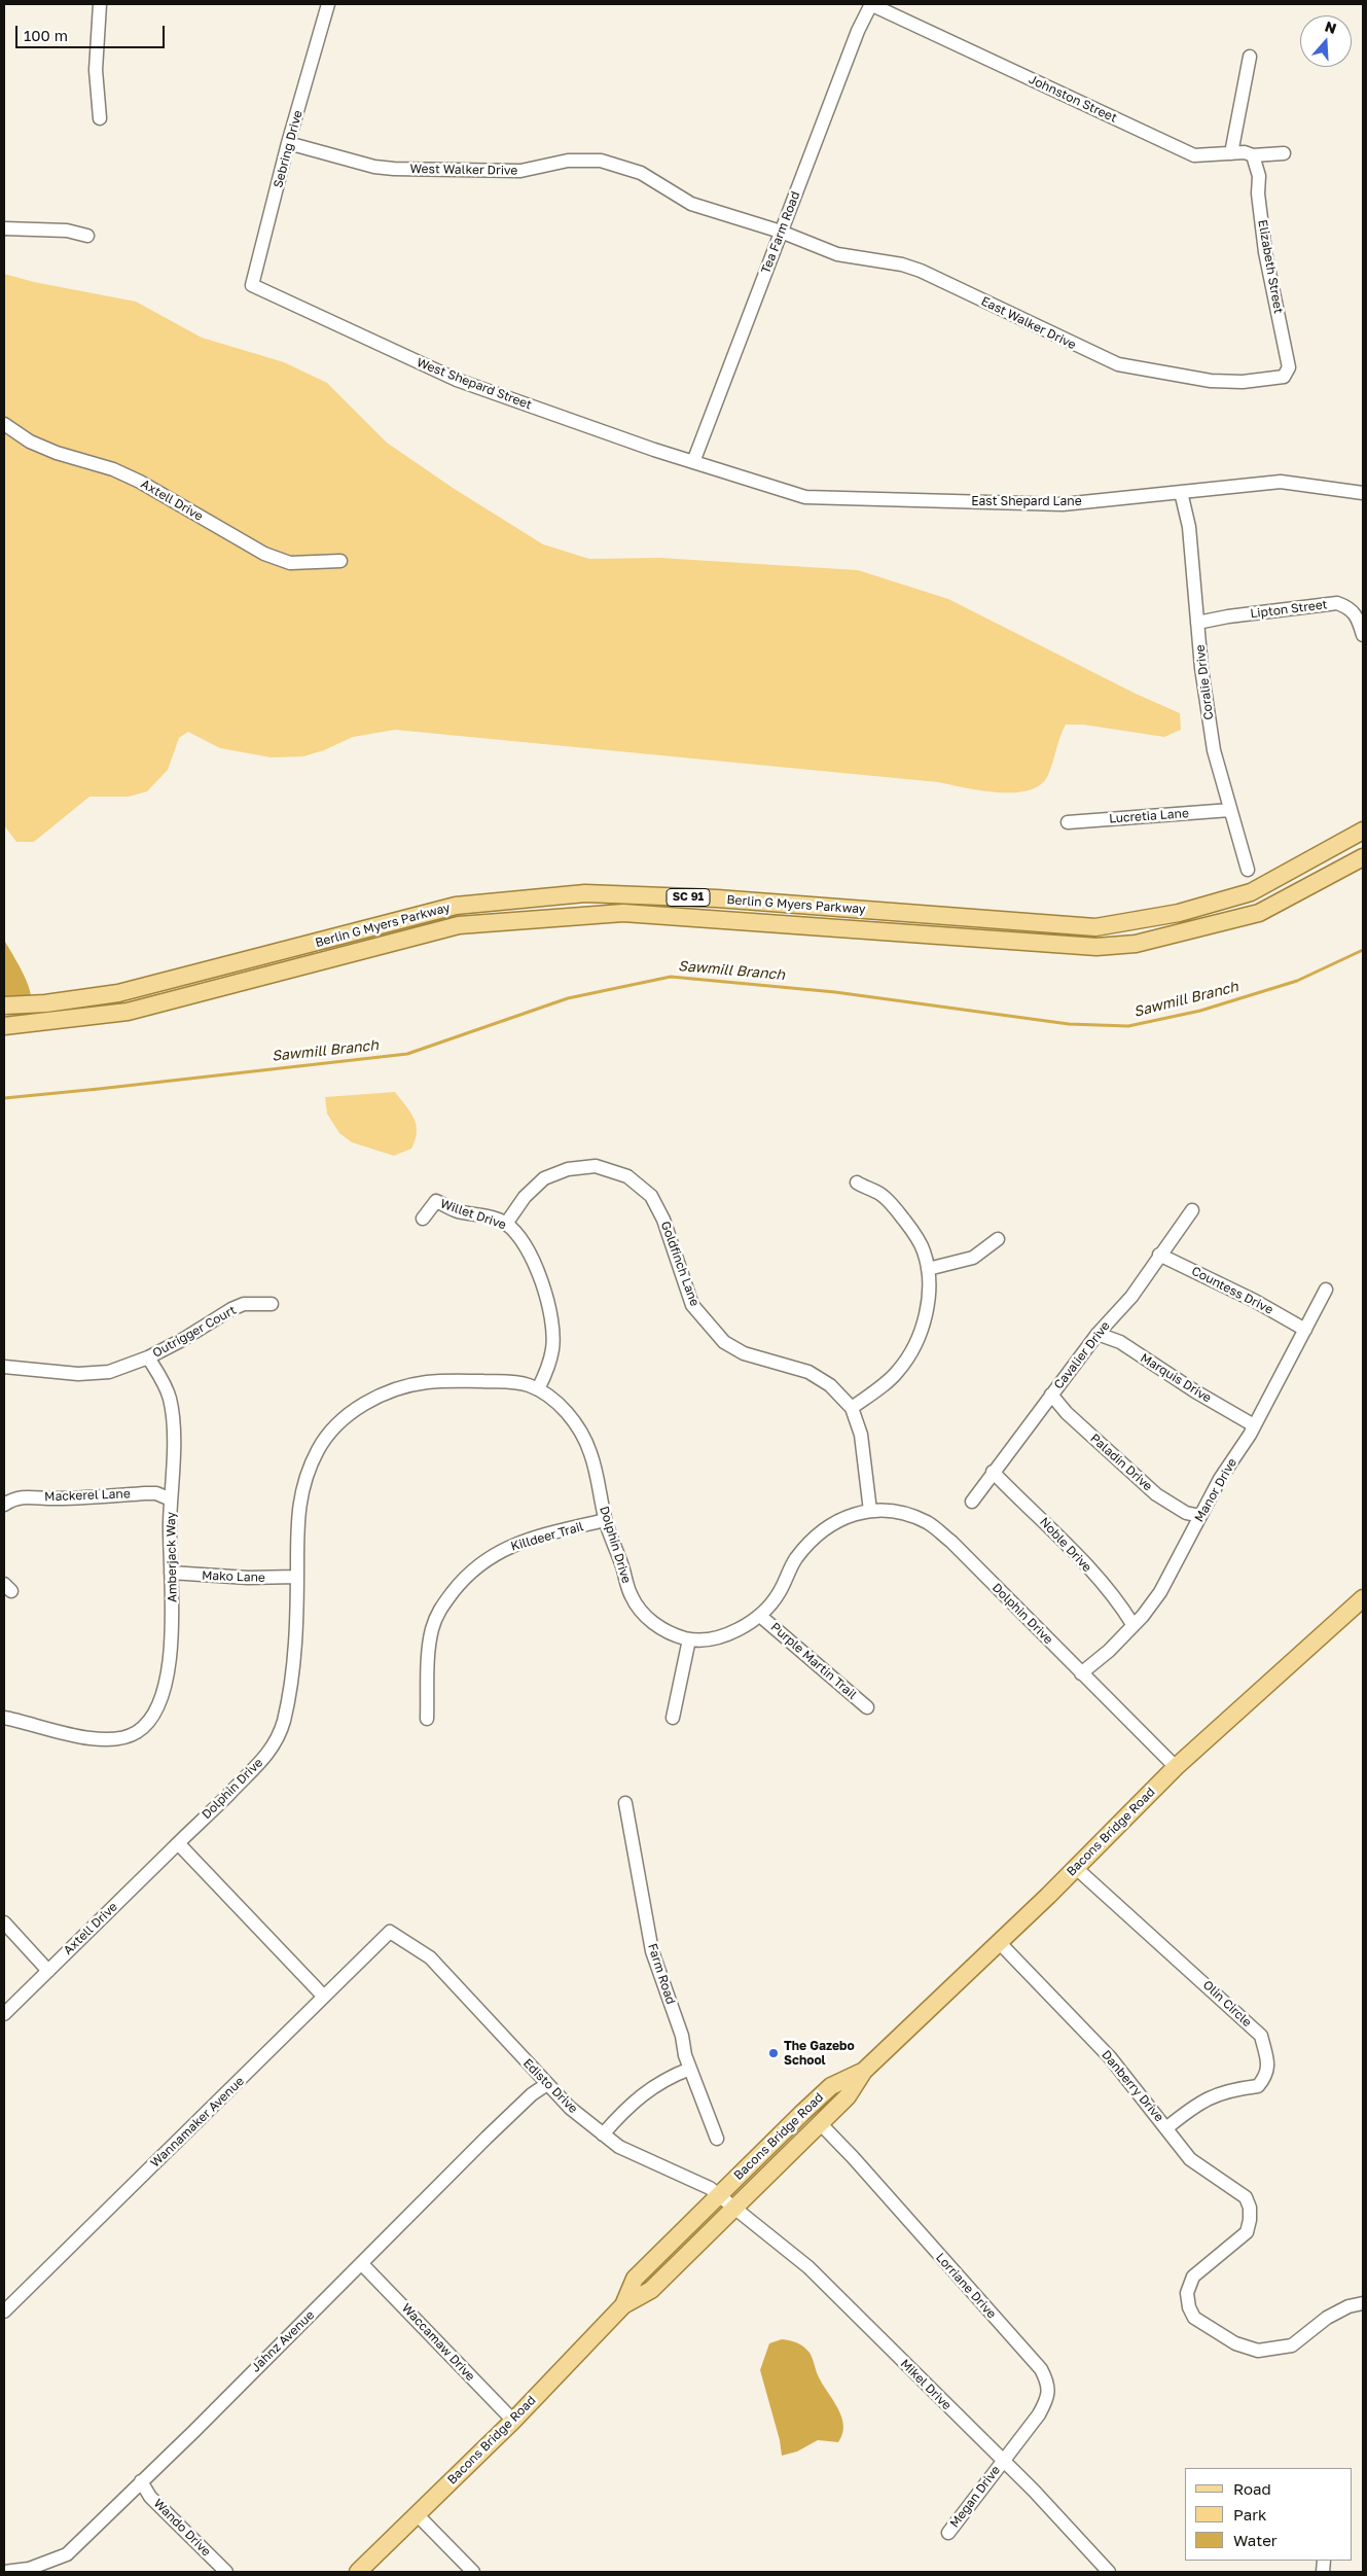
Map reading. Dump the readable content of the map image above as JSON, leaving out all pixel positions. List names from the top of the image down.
{
  "streets": {
    "main road": ["SC 91", "Berlin G Myers Parkway", "Bacons Bridge Road"],
    "street": [
      "Johnston Street",
      "Sebring Drive",
      "West Walker Drive",
      "Tea Farm Road",
      "Elizabeth Street",
      "East Walker Drive",
      "West Shepard Street",
      "Axtell Drive",
      "East Shepard Lane",
      "Lipton Street",
      "Coralie Drive",
      "Lucretia Lane",
      "Willet Drive",
      "Goldfinch Lane",
      "Countess Drive",
      "Outrigger Court",
      "Cavalier Drive",
      "Marquis Drive",
      "Paladin Drive",
      "Manor Drive",
      "Mackerel Lane",
      "Killdeer Trail",
      "Dolphin Drive",
      "Noble Drive",
      "Amberjack Way",
      "Mako Lane",
      "Purple Martin Trail",
      "Farm Road",
      "Olin Circle",
      "Edisto Drive",
      "Danberry Drive",
      "Wannamaker Avenue",
      "Lorriane Drive",
      "Jahnz Avenue",
      "Waccamaw Drive",
      "Mikel Drive",
      "Megan Drive",
      "Wando Drive"
    ]
  },
  "crossings": [
    ["Johnston Street", "Tea Farm Road"],
    ["Johnston Street", "Elizabeth Street"],
    ["Sebring Drive", "West Walker Drive"],
    ["Sebring Drive", "West Shepard Street"],
    ["West Walker Drive", "Tea Farm Road"],
    ["West Walker Drive", "East Walker Drive"],
    ["Tea Farm Road", "East Walker Drive"],
    ["Tea Farm Road", "West Shepard Street"],
    ["Tea Farm Road", "East Shepard Lane"],
    ["Elizabeth Street", "East Walker Drive"],
    ["West Shepard Street", "East Shepard Lane"],
    ["Axtell Drive", "Dolphin Drive"],
    ["East Shepard Lane", "Coralie Drive"],
    ["Lipton Street", "Coralie Drive"],
    ["Coralie Drive", "Lucretia Lane"],
    ["Willet Drive", "Goldfinch Lane"],
    ["Willet Drive", "Dolphin Drive"],
    ["Goldfinch Lane", "Dolphin Drive"],
    ["Countess Drive", "Cavalier Drive"],
    ["Countess Drive", "Manor Drive"],
    ["Outrigger Court", "Amberjack Way"],
    ["Cavalier Drive", "Marquis Drive"],
    ["Cavalier Drive", "Paladin Drive"],
    ["Cavalier Drive", "Noble Drive"],
    ["Marquis Drive", "Manor Drive"],
    ["Paladin Drive", "Manor Drive"],
    ["Manor Drive", "Dolphin Drive"],
    ["Manor Drive", "Noble Drive"],
    ["Mackerel Lane", "Amberjack Way"],
    ["Killdeer Trail", "Dolphin Drive"],
    ["Dolphin Drive", "Mako Lane"],
    ["Dolphin Drive", "Purple Martin Trail"],
    ["Dolphin Drive", "Bacons Bridge Road"],
    ["Amberjack Way", "Mako Lane"],
    ["Bacons Bridge Road", "Olin Circle"],
    ["Bacons Bridge Road", "Edisto Drive"],
    ["Bacons Bridge Road", "Danberry Drive"],
    ["Bacons Bridge Road", "Lorriane Drive"],
    ["Bacons Bridge Road", "Waccamaw Drive"],
    ["Bacons Bridge Road", "Mikel Drive"],
    ["Olin Circle", "Danberry Drive"],
    ["Edisto Drive", "Wannamaker Avenue"],
    ["Edisto Drive", "Jahnz Avenue"],
    ["Edisto Drive", "Mikel Drive"],
    ["Lorriane Drive", "Mikel Drive"],
    ["Lorriane Drive", "Megan Drive"],
    ["Jahnz Avenue", "Waccamaw Drive"],
    ["Jahnz Avenue", "Wando Drive"],
    ["Mikel Drive", "Megan Drive"]
  ],
  "water": ["Sawmill Branch"],
  "places": ["The Gazebo School"],
  "legend": ["Road", "Park", "Water"],
  "scale_bar": "100 m",
  "north": "top"
}
